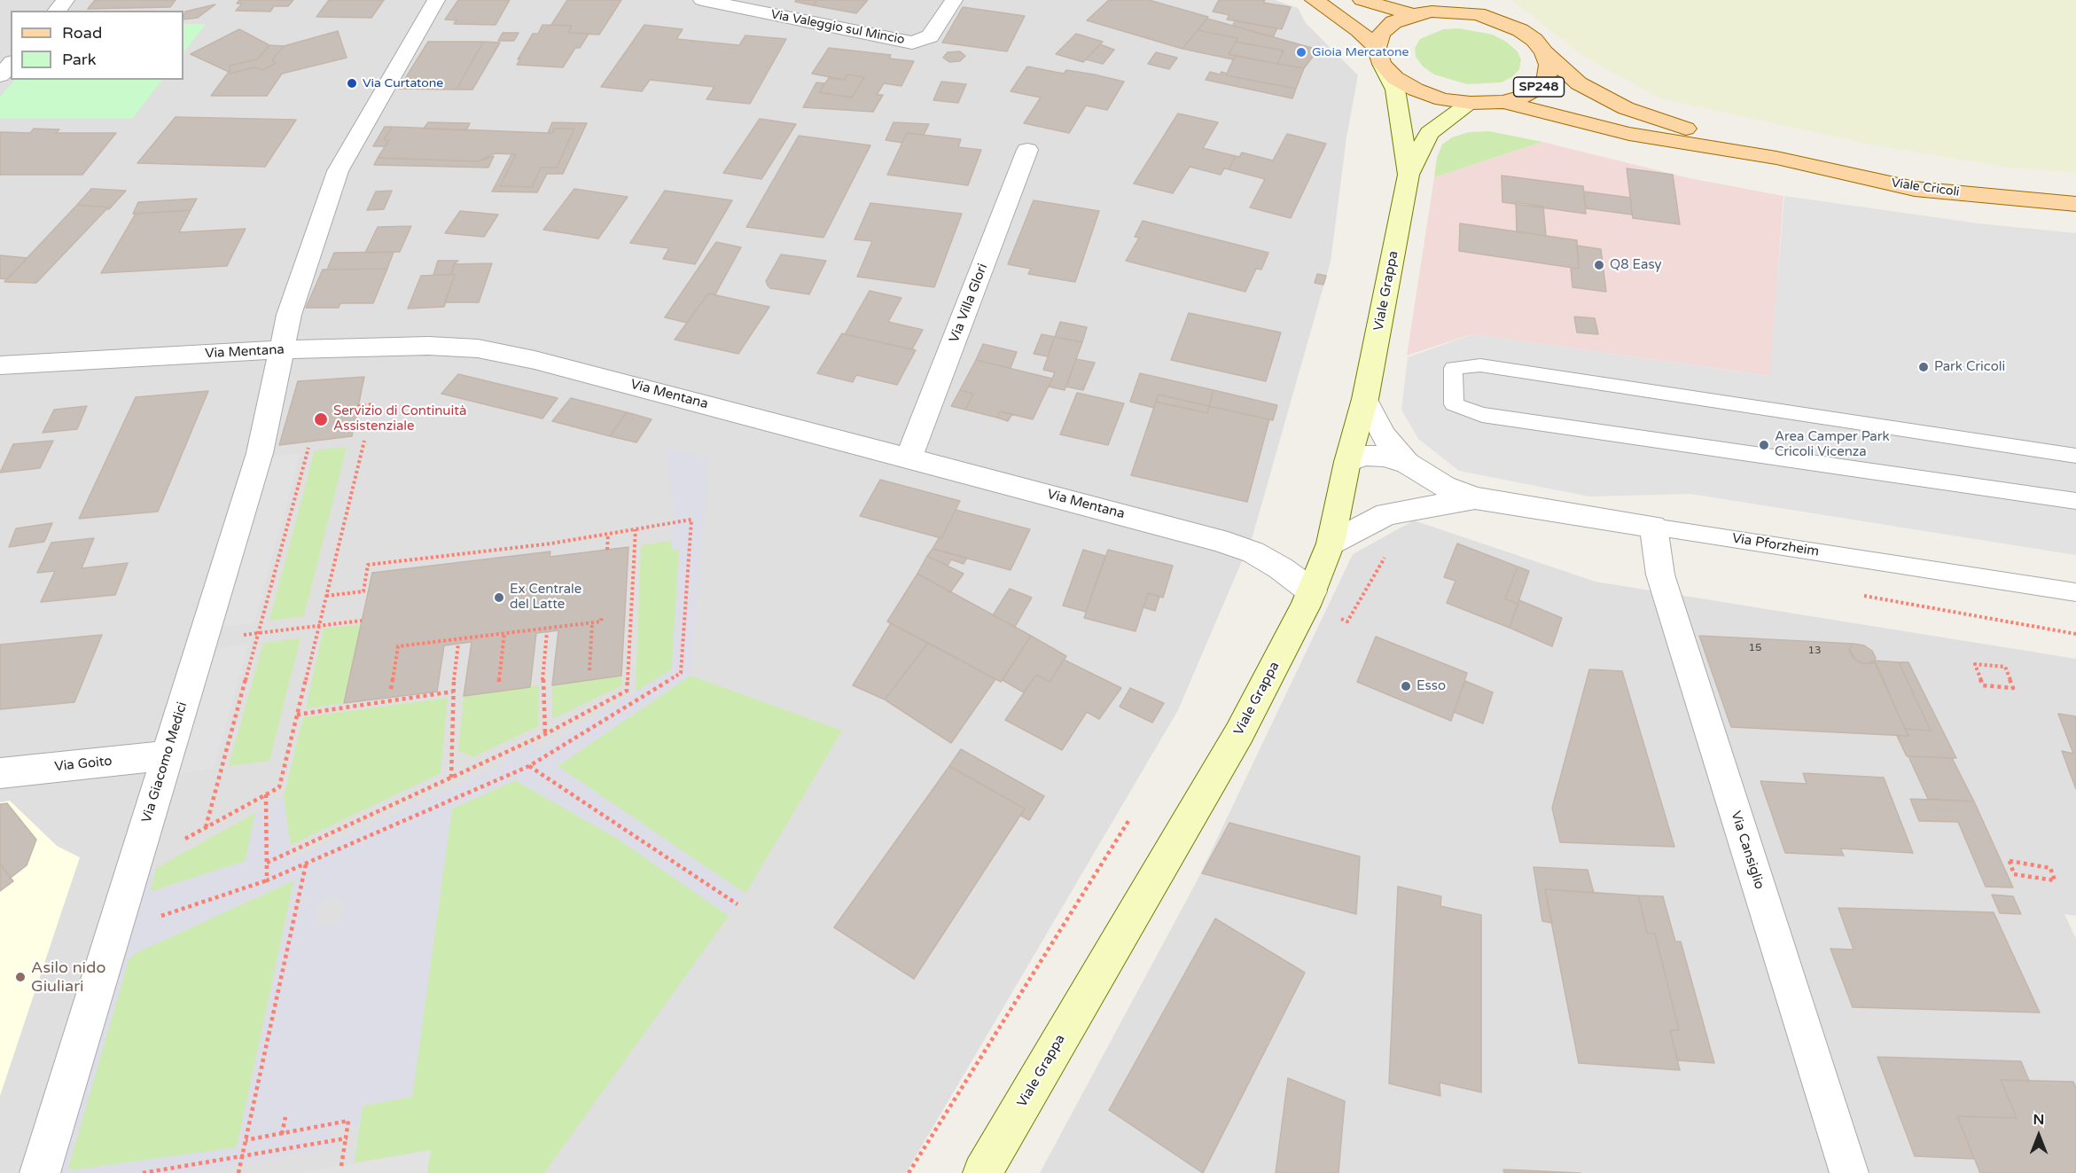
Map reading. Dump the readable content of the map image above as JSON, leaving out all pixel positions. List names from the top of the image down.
{
  "streets": {
    "main road": ["SP248", "Viale Cricoli", "Viale Grappa"],
    "street": [
      "Via Valeggio sul Mincio",
      "Via Villa Glori",
      "Via Mentana",
      "Via Pforzheim",
      "Via Giacomo Medici",
      "Via Goito",
      "Via Cansiglio"
    ]
  },
  "crossings": [
    ["SP248", "Viale Cricoli"],
    ["SP248", "Viale Grappa"],
    ["Viale Grappa", "Via Mentana"],
    ["Viale Grappa", "Via Pforzheim"],
    ["Via Villa Glori", "Via Mentana"],
    ["Via Mentana", "Via Giacomo Medici"],
    ["Via Pforzheim", "Via Cansiglio"],
    ["Via Giacomo Medici", "Via Goito"]
  ],
  "places": [
    "Gioia Mercatone",
    "Via Curtatone",
    "Q8 Easy",
    "Park Cricoli",
    "Servizio di Continuità Assistenziale",
    "Area Camper Park Cricoli Vicenza",
    "Ex Centrale del Latte",
    "Esso",
    "Asilo nido Giuliari"
  ],
  "house_numbers": ["15", "13"],
  "legend": ["Road", "Park"],
  "north": "top"
}
